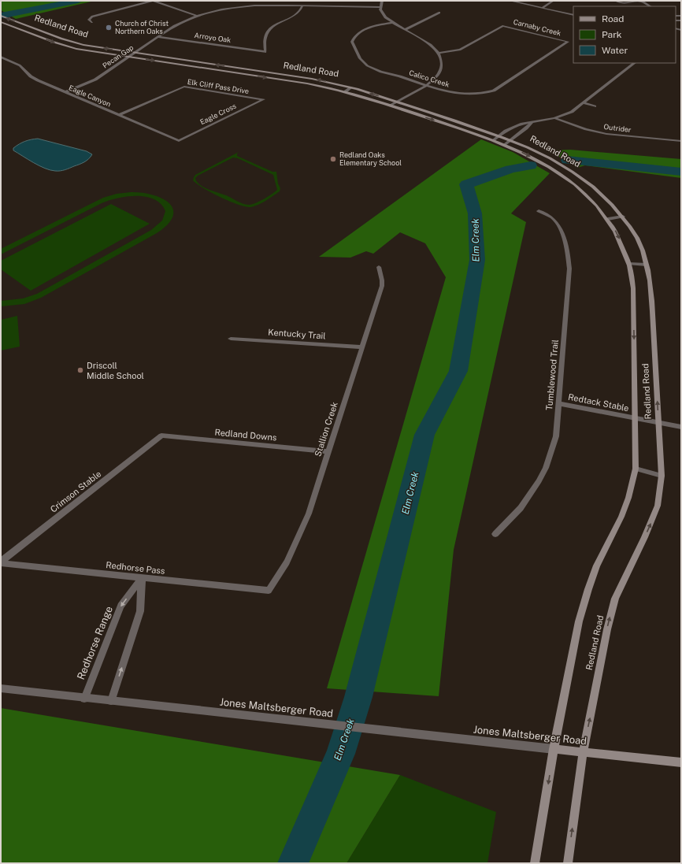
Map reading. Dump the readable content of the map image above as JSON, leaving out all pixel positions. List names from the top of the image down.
{
  "streets": {
    "main road": ["Redland Road", "Jones Maltsberger Road"],
    "street": [
      "Carnaby Creek",
      "Arroyo Oak",
      "Pecan Gap",
      "Calico Creek",
      "Elk Cliff Pass Drive",
      "Eagle Canyon",
      "Eagle Cross",
      "Outrider",
      "Kentucky Trail",
      "Tumblewood Trail",
      "Redtack Stable",
      "Stallion Creek",
      "Redland Downs",
      "Crimson Stable",
      "Redhorse Pass",
      "Redhorse Range"
    ]
  },
  "crossings": [
    ["Redland Road", "Pecan Gap"],
    ["Redland Road", "Redtack Stable"],
    ["Redland Road", "Jones Maltsberger Road"],
    ["Carnaby Creek", "Calico Creek"],
    ["Arroyo Oak", "Pecan Gap"],
    ["Pecan Gap", "Eagle Canyon"],
    ["Elk Cliff Pass Drive", "Eagle Canyon"],
    ["Elk Cliff Pass Drive", "Eagle Cross"],
    ["Eagle Canyon", "Eagle Cross"],
    ["Kentucky Trail", "Stallion Creek"],
    ["Tumblewood Trail", "Redtack Stable"],
    ["Stallion Creek", "Redland Downs"],
    ["Stallion Creek", "Redhorse Pass"],
    ["Redland Downs", "Crimson Stable"],
    ["Crimson Stable", "Redhorse Pass"],
    ["Redhorse Pass", "Redhorse Range"],
    ["Redhorse Range", "Jones Maltsberger Road"]
  ],
  "water": ["Elm Creek"],
  "places": ["Church of Christ Northern Oaks", "Redland Oaks Elementary School", "Driscoll Middle School"],
  "legend": ["Road", "Park", "Water"]
}
